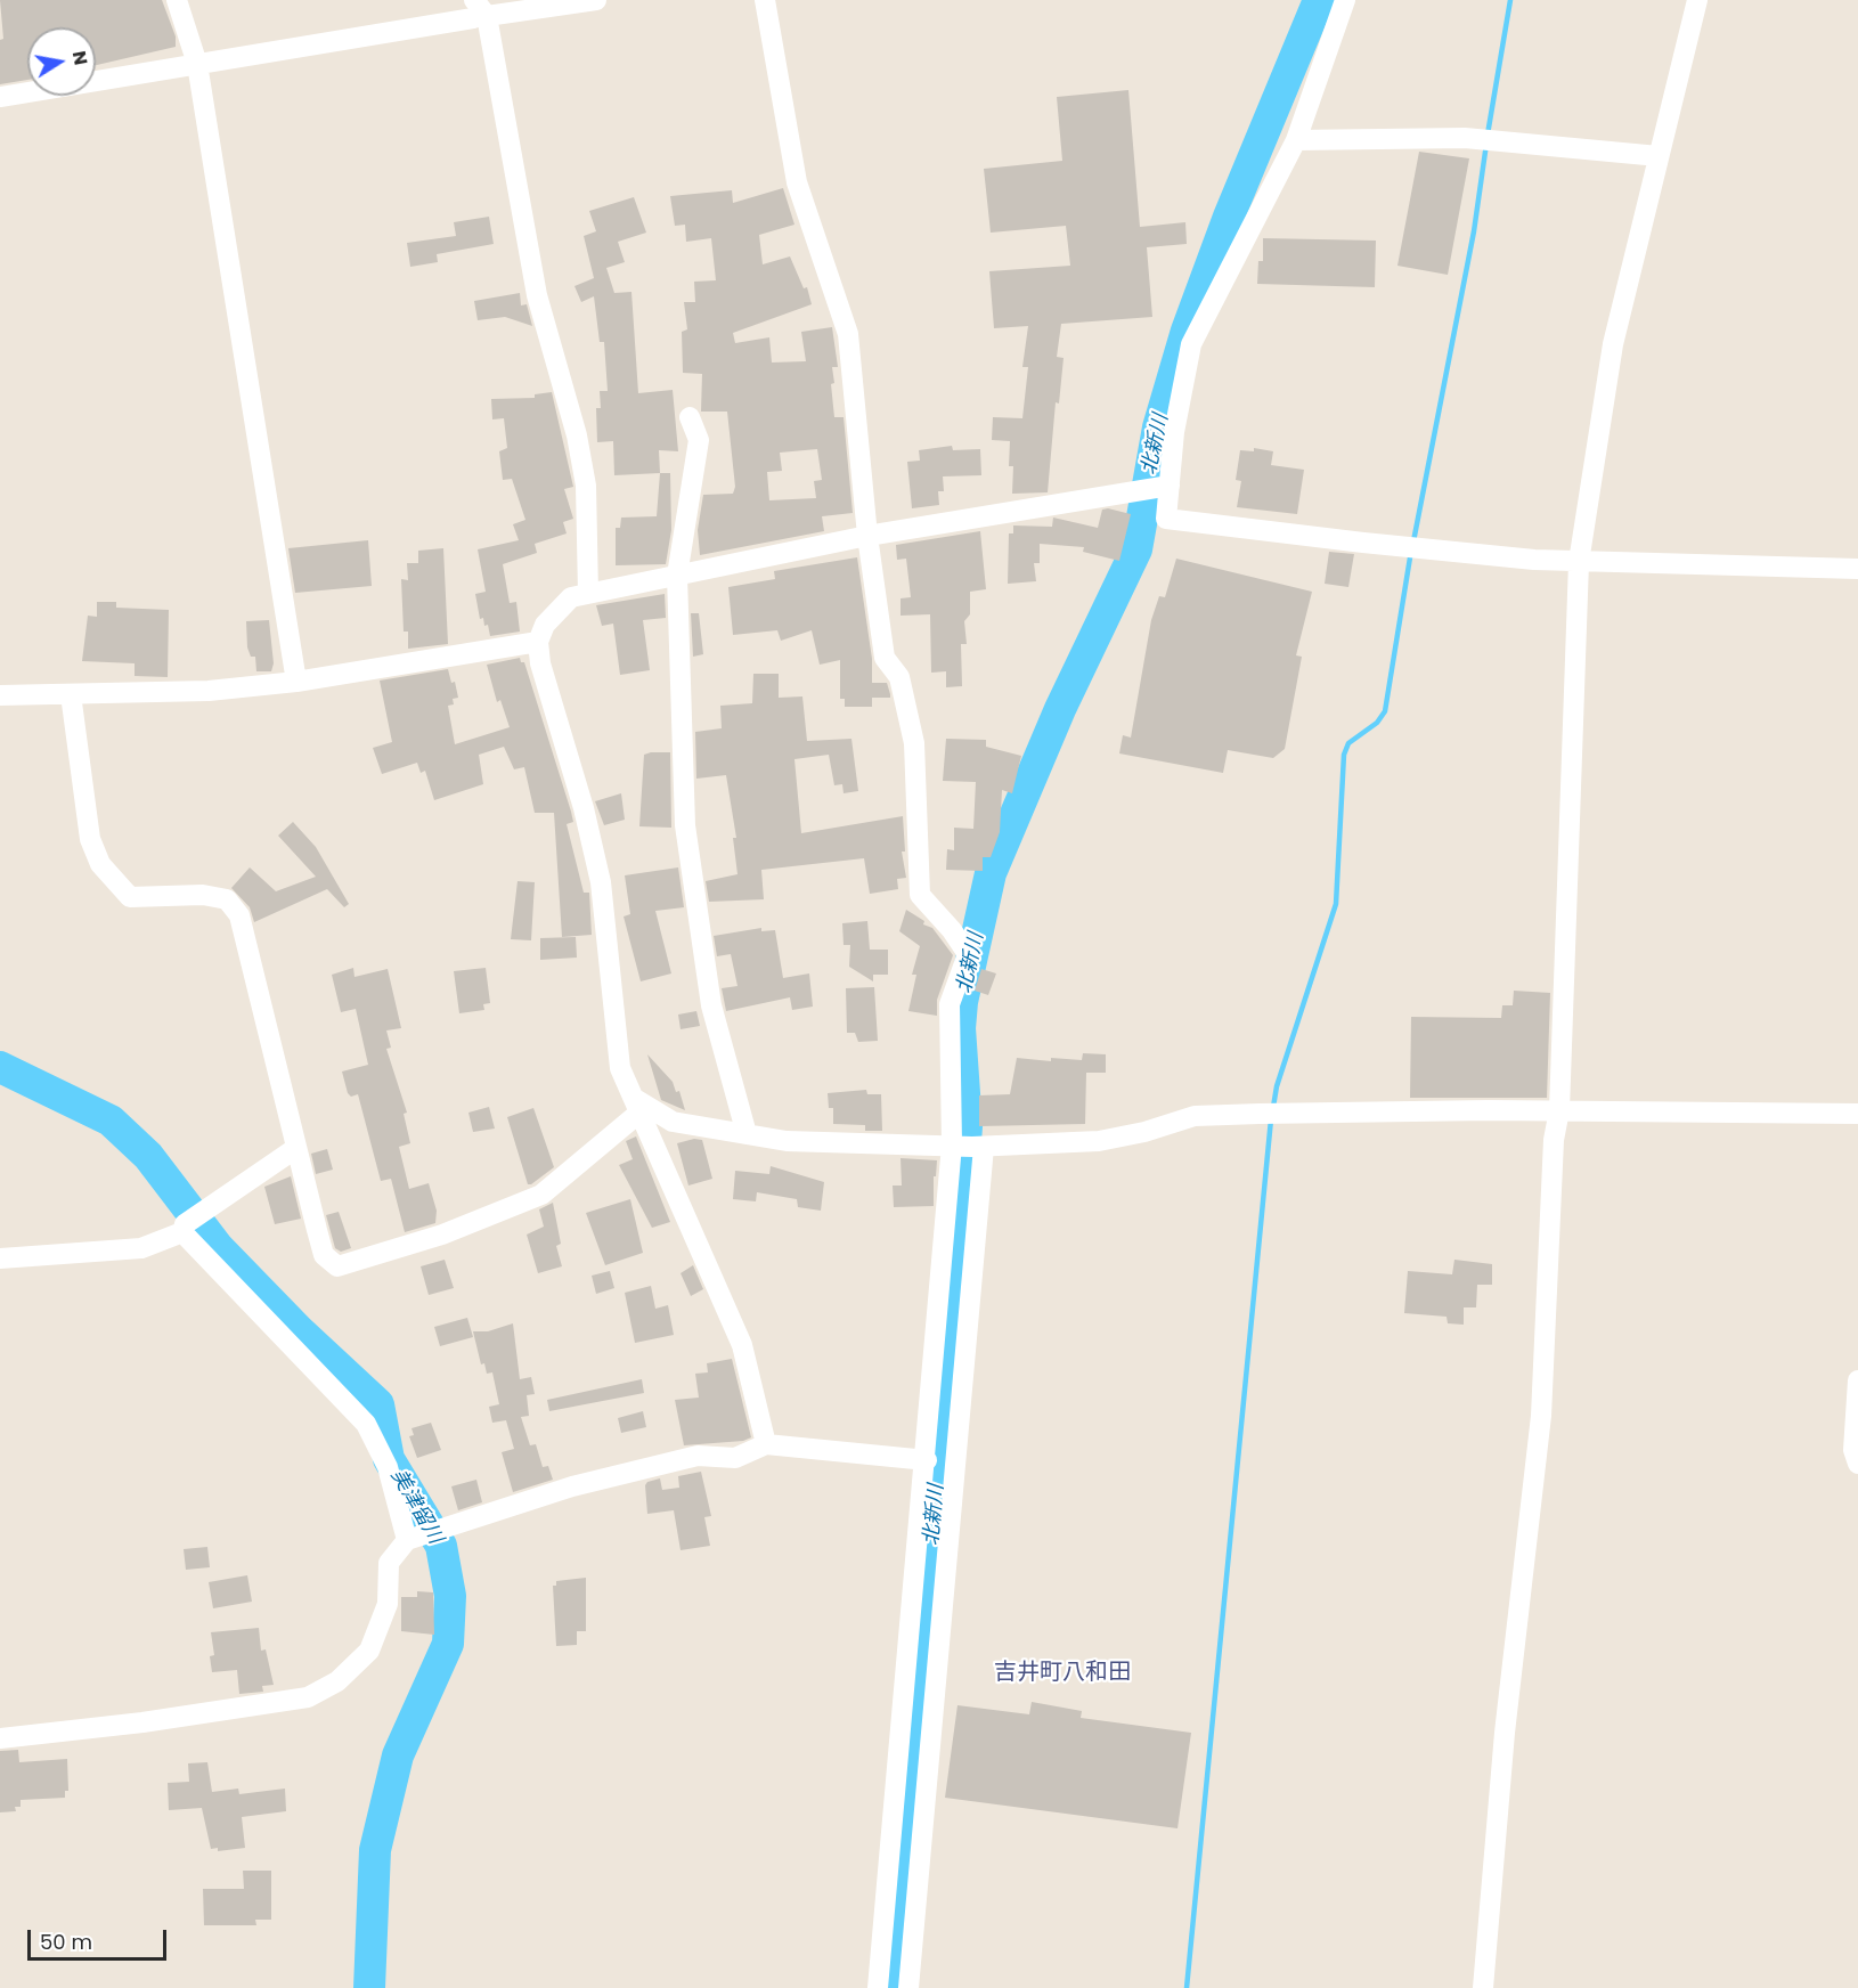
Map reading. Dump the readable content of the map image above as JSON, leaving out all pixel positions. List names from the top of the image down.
{
  "districts": ["吉井町八和田"],
  "water": ["北新川", "美津留川"],
  "scale_bar": "50 m",
  "north": "right"
}
